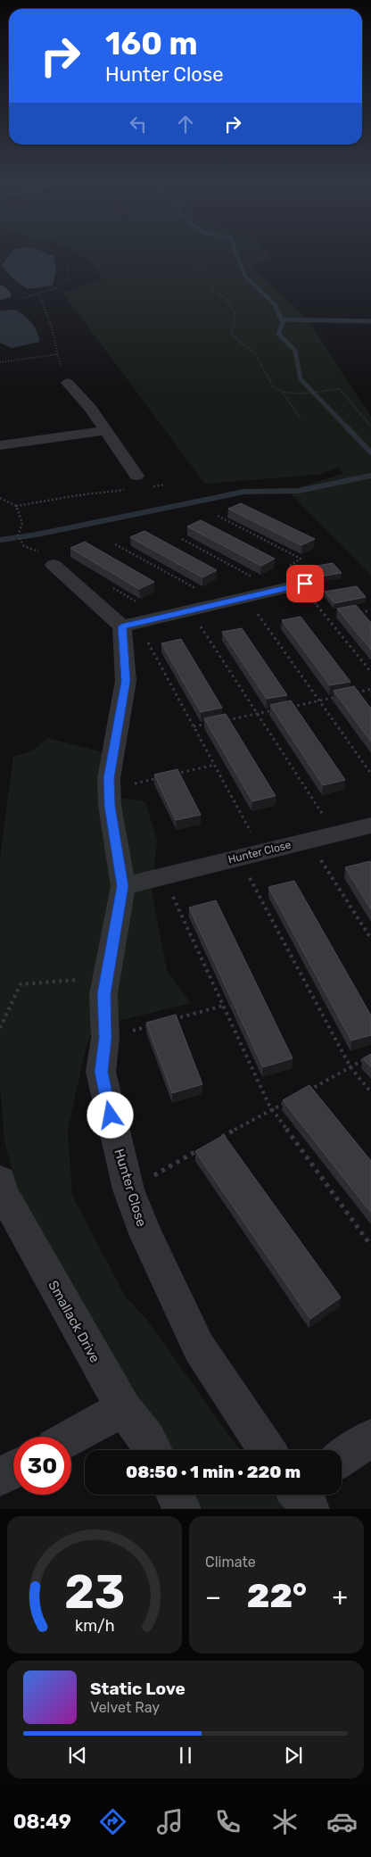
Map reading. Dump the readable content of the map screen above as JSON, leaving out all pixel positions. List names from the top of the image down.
{
  "streets": {
    "street": ["Hunter Close", "Smallack Drive"]
  },
  "page": {
    "turn": ["160 m", "Hunter Close"],
    "limit": "30",
    "trip": "08:50 · 1 min · 220 m",
    "tile": "Climate",
    "heat": ["−", "22°", "+"],
    "song": ["Static Love", "Velvet Ray"],
    "tabs": "08:49",
    "gauge": ["23", "km/h"]
  }
}
